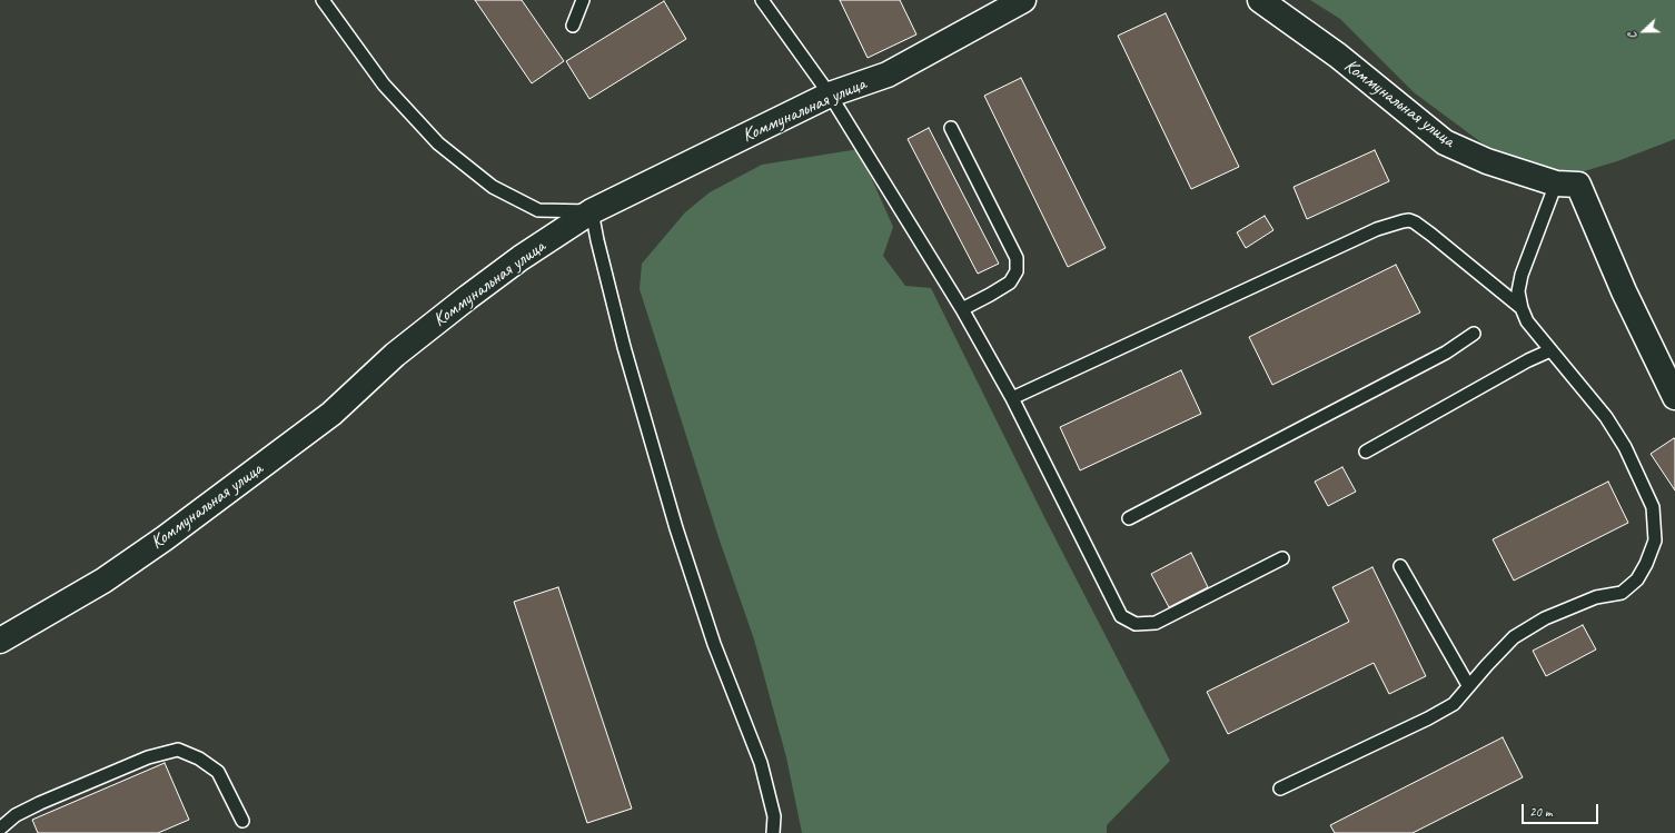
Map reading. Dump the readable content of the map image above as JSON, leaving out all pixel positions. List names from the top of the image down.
{
  "streets": {
    "street": ["Коммунальная улица"]
  },
  "scale_bar": "20 m",
  "north": "left"
}
